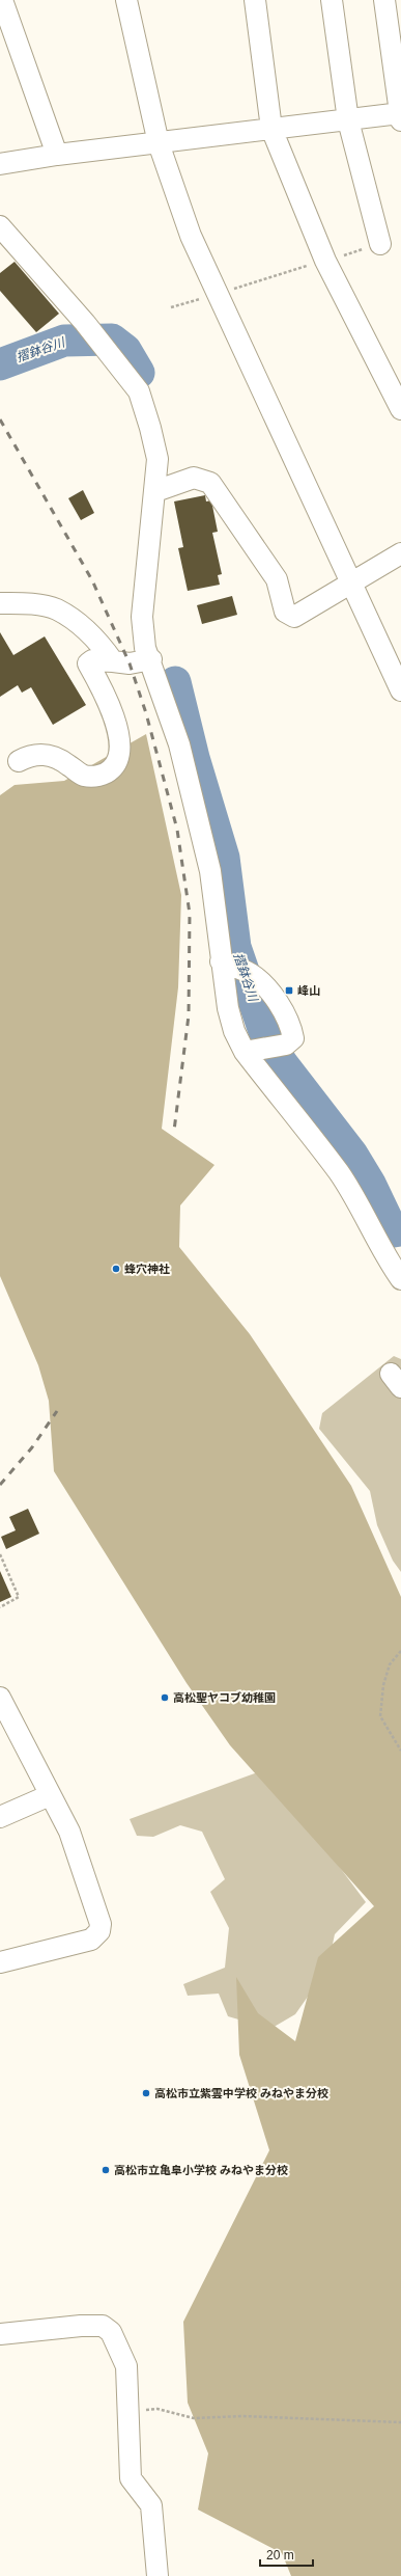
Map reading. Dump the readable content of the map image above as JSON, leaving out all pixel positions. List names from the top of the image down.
{
  "water": ["摺鉢谷川"],
  "places": {
    "transit": ["峰山"],
    "other": [
      "蜂穴神社",
      "高松聖ヤコブ幼稚園",
      "高松市立紫雲中学校 みねやま分校",
      "高松市立亀阜小学校 みねやま分校"
    ]
  },
  "scale_bar": "20 m"
}
